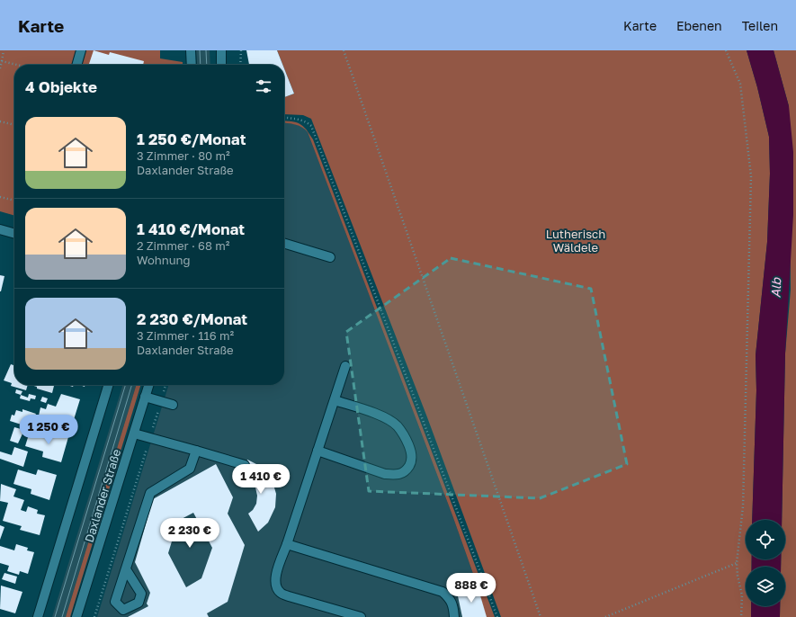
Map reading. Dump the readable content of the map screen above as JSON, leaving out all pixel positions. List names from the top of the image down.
{
  "streets": {
    "street": ["Daxlander Straße"]
  },
  "water": ["Alb"],
  "parks": ["Lutherisch Wäldele"],
  "page": {
    "header": "Karte",
    "nav": ["Karte", "Ebenen", "Teilen"],
    "heading": "4 Objekte",
    "list": [
      {
        "name": "1 250 €/Monat",
        "note": "3 Zimmer · 80 m² · Daxlander Straße"
      },
      {
        "name": "1 410 €/Monat",
        "note": "2 Zimmer · 68 m² · Wohnung"
      },
      {
        "name": "2 230 €/Monat",
        "note": "3 Zimmer · 116 m² · Daxlander Straße"
      }
    ],
    "price": [
      "1 250 €",
      "1 410 €",
      "2 230 €",
      "888 €"
    ]
  }
}
